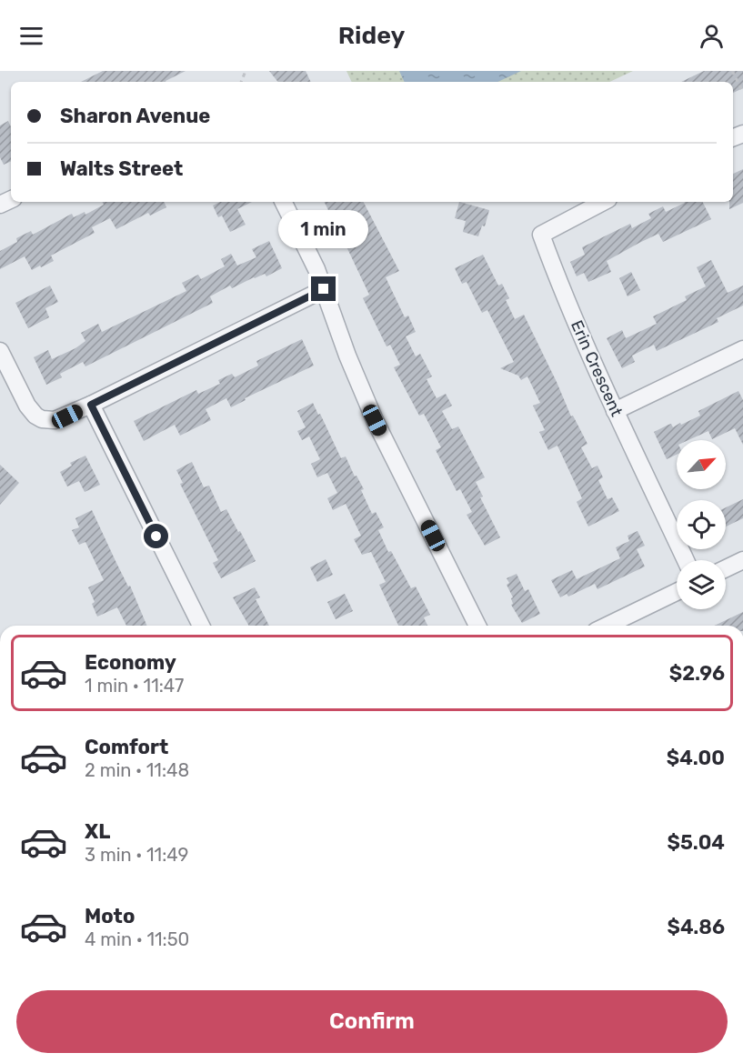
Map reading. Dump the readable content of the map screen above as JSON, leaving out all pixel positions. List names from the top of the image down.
{
  "streets": {
    "street": ["Erin Crescent"]
  },
  "north": "top right",
  "page": {
    "header": "Ridey",
    "banner": ["Sharon Avenue", "Walts Street"],
    "bubble": "1 min",
    "list": [
      {
        "name": "Economy",
        "note": "1 min · 11:47",
        "value": "$2.96"
      },
      {
        "name": "Comfort",
        "note": "2 min · 11:48",
        "value": "$4.00"
      },
      {
        "name": "XL",
        "note": "3 min · 11:49",
        "value": "$5.04"
      },
      {
        "name": "Moto",
        "note": "4 min · 11:50",
        "value": "$4.86"
      }
    ],
    "buttons": "Confirm"
  }
}
